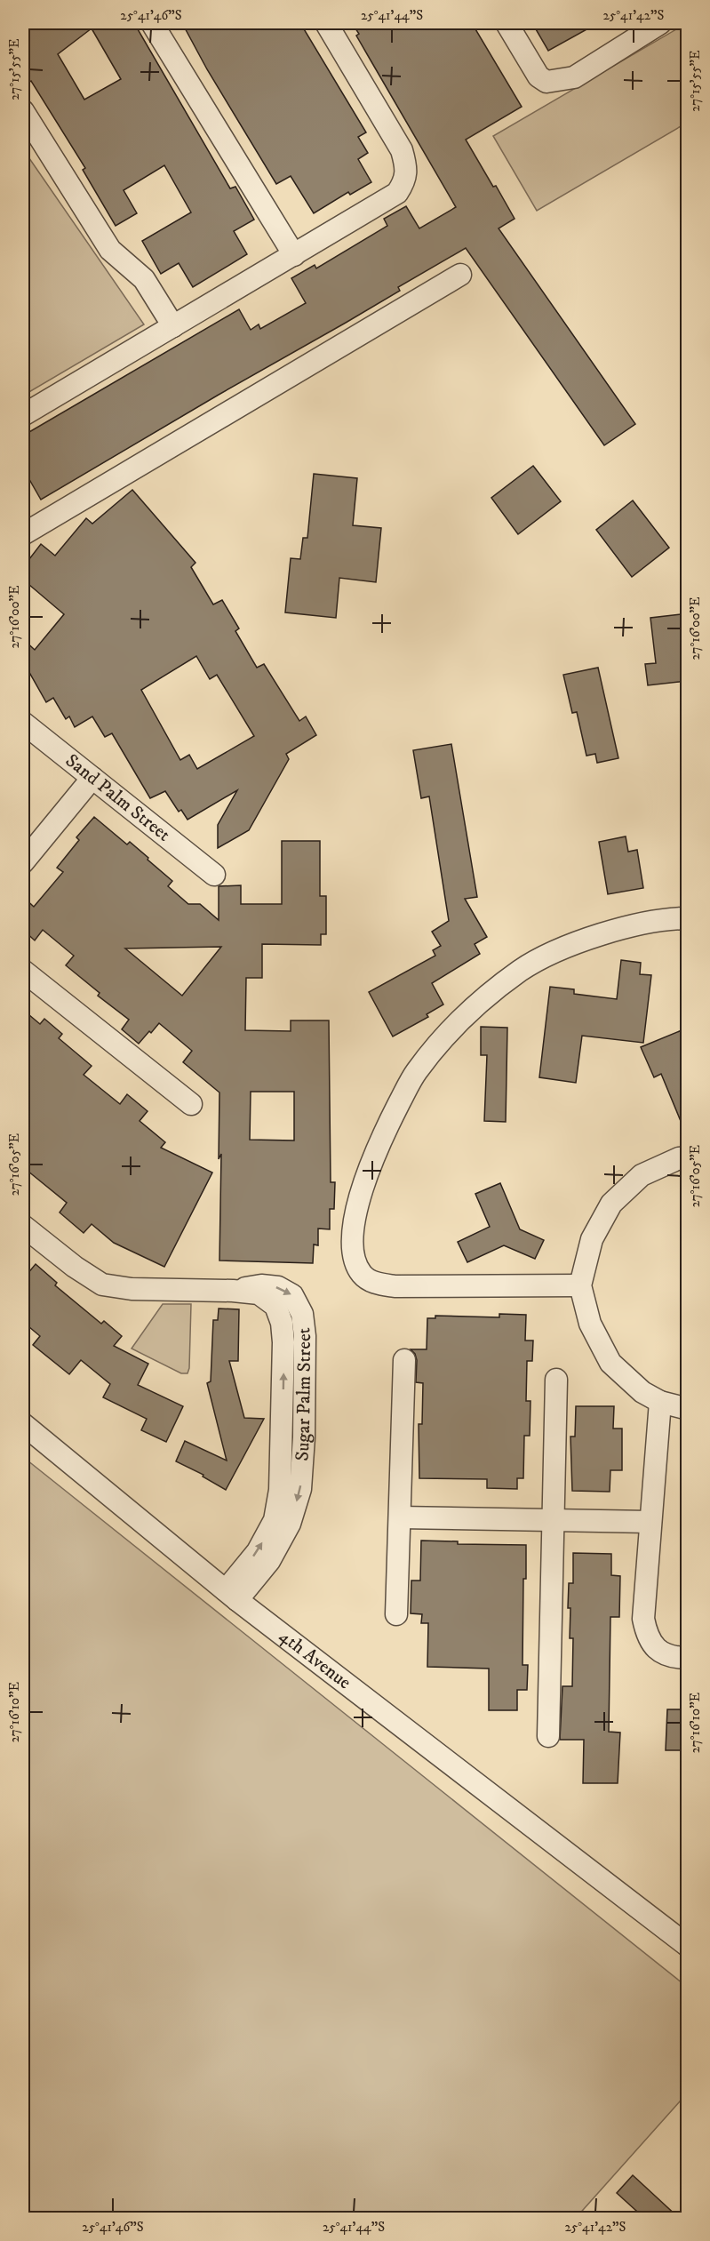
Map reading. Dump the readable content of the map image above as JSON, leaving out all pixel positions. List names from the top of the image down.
{
  "streets": {
    "street": ["Sand Palm Street", "Sugar Palm Street", "4th Avenue"]
  },
  "crossings": [
    ["Sugar Palm Street", "4th Avenue"]
  ],
  "coordinates": [
    "25°41'46\"S",
    "25°41'44\"S",
    "25°41'42\"S",
    "27°15'55\"E",
    "27°16'00\"E",
    "27°16'05\"E",
    "27°16'10\"E"
  ]
}
